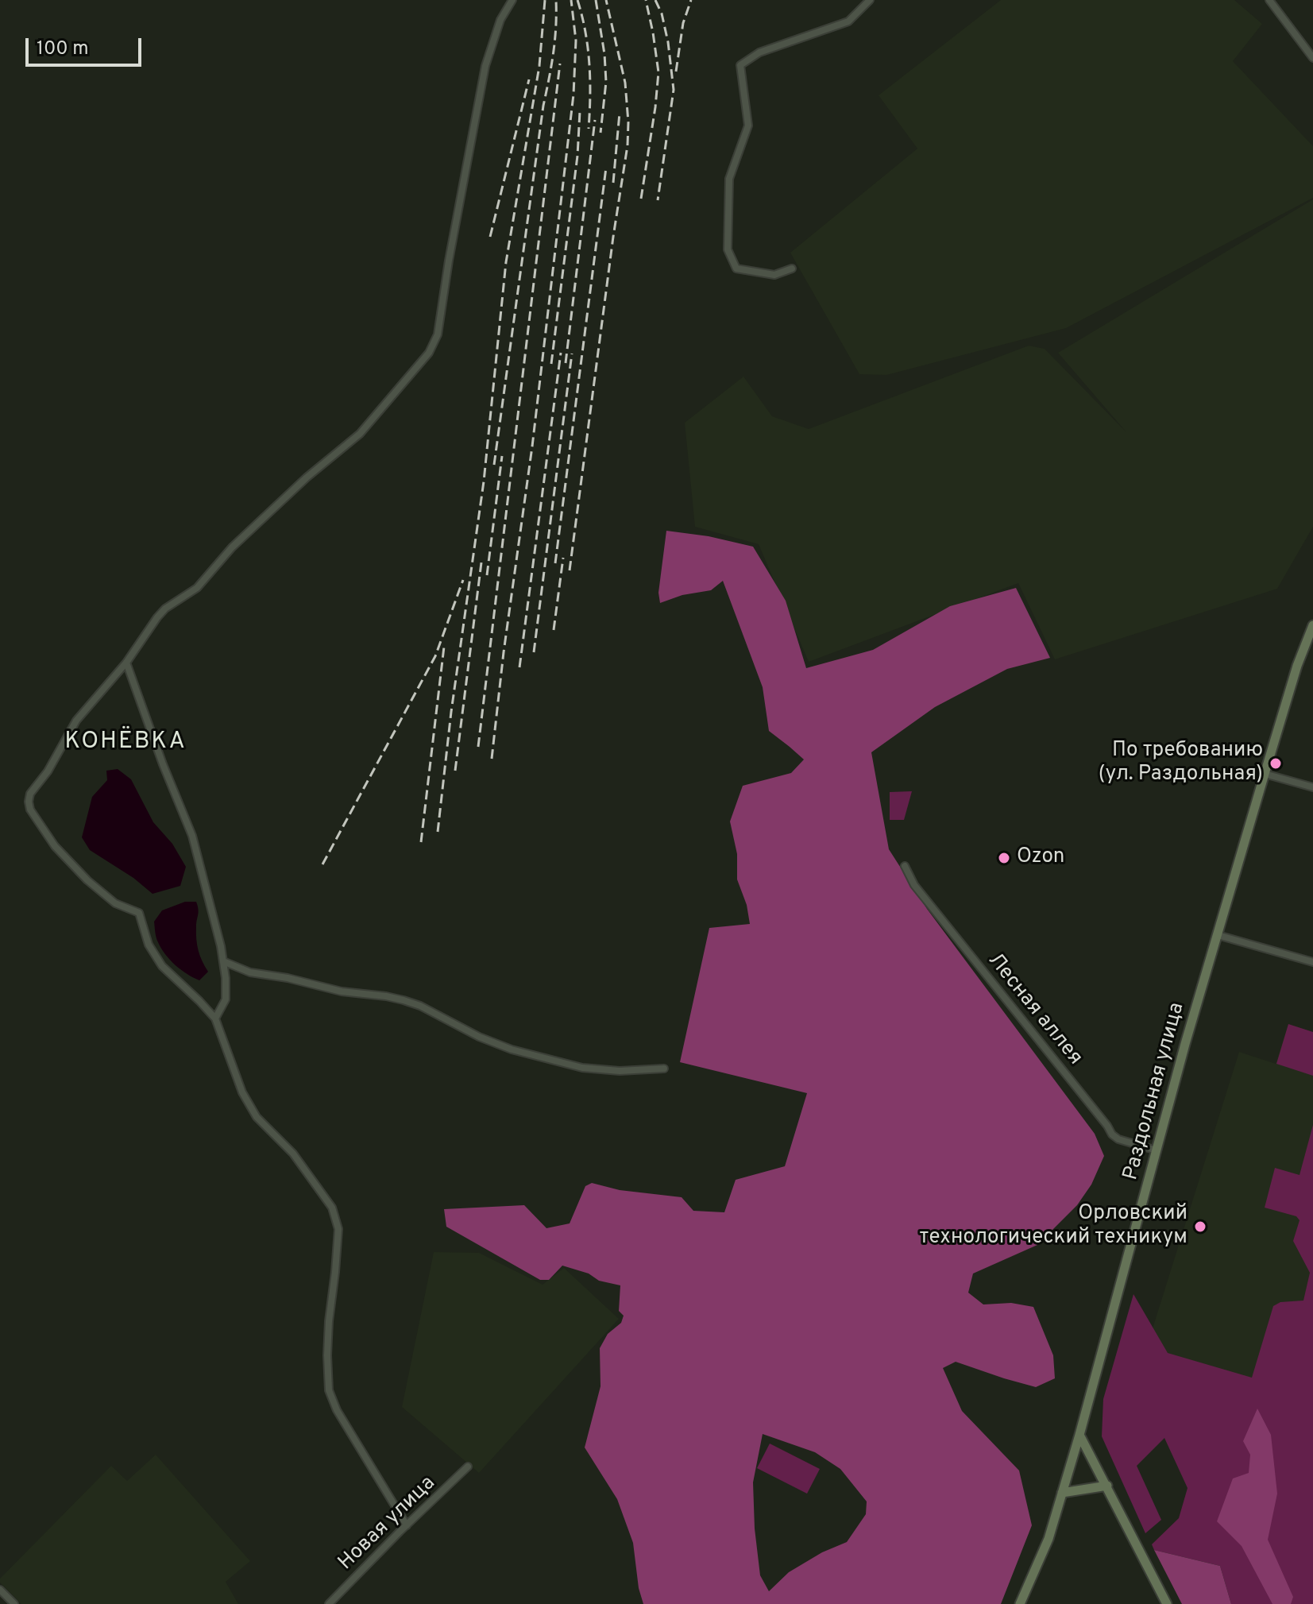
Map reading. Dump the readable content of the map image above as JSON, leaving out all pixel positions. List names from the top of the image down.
{
  "streets": {
    "main road": ["Раздольная улица"],
    "street": ["Лесная аллея", "Новая улица"]
  },
  "crossings": [
    ["Лесная аллея", "Раздольная улица"]
  ],
  "districts": ["КОНЁВКА"],
  "places": ["По требованию (ул. Раздольная)", "Ozon", "Орловский технологический техникум"],
  "scale_bar": "100 m"
}
